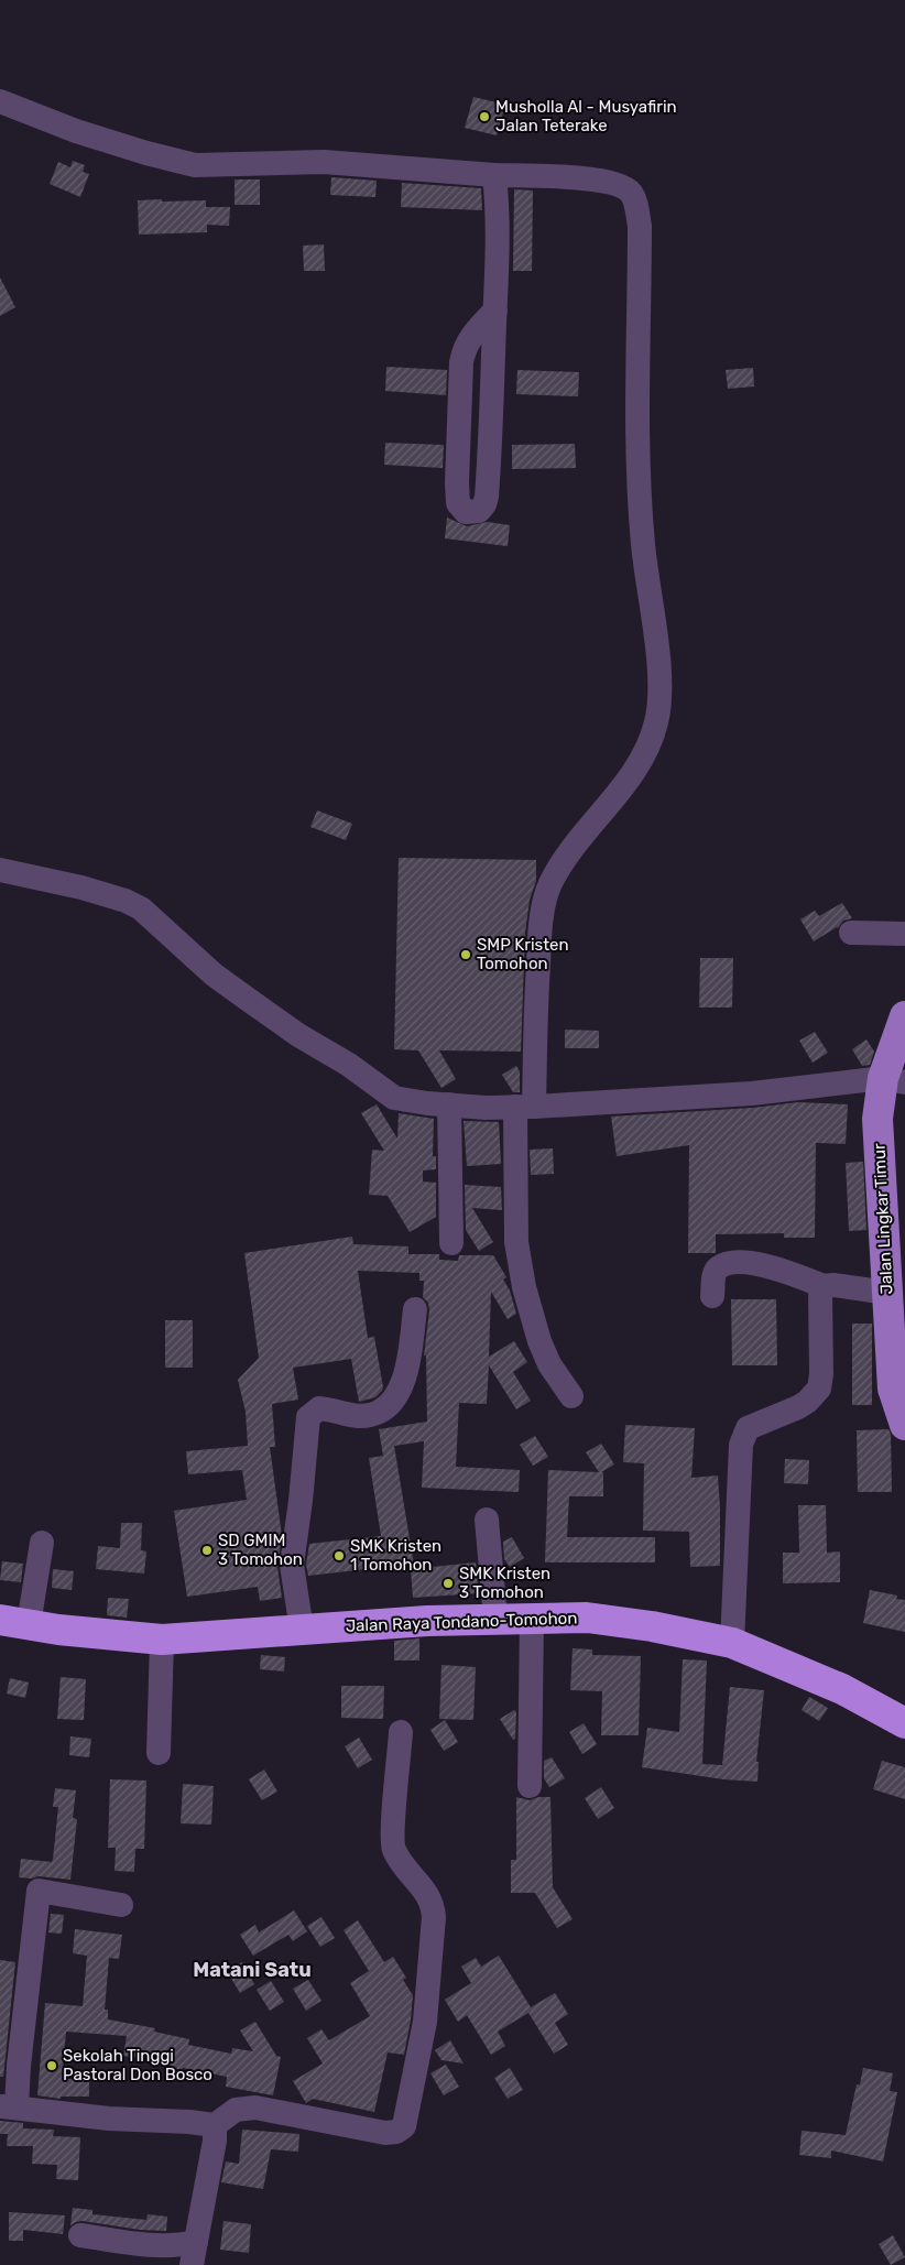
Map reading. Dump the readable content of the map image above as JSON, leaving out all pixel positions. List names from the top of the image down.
{
  "streets": {
    "highway": ["Jalan Raya Tondano-Tomohon"],
    "main road": ["Jalan Lingkar Timur"]
  },
  "districts": ["Matani Satu"],
  "places": [
    "Musholla Al - Musyafirin Jalan Teterake",
    "SMP Kristen Tomohon",
    "SD GMIM 3 Tomohon",
    "SMK Kristen 1 Tomohon",
    "SMK Kristen 3 Tomohon",
    "Sekolah Tinggi Pastoral Don Bosco"
  ]
}
